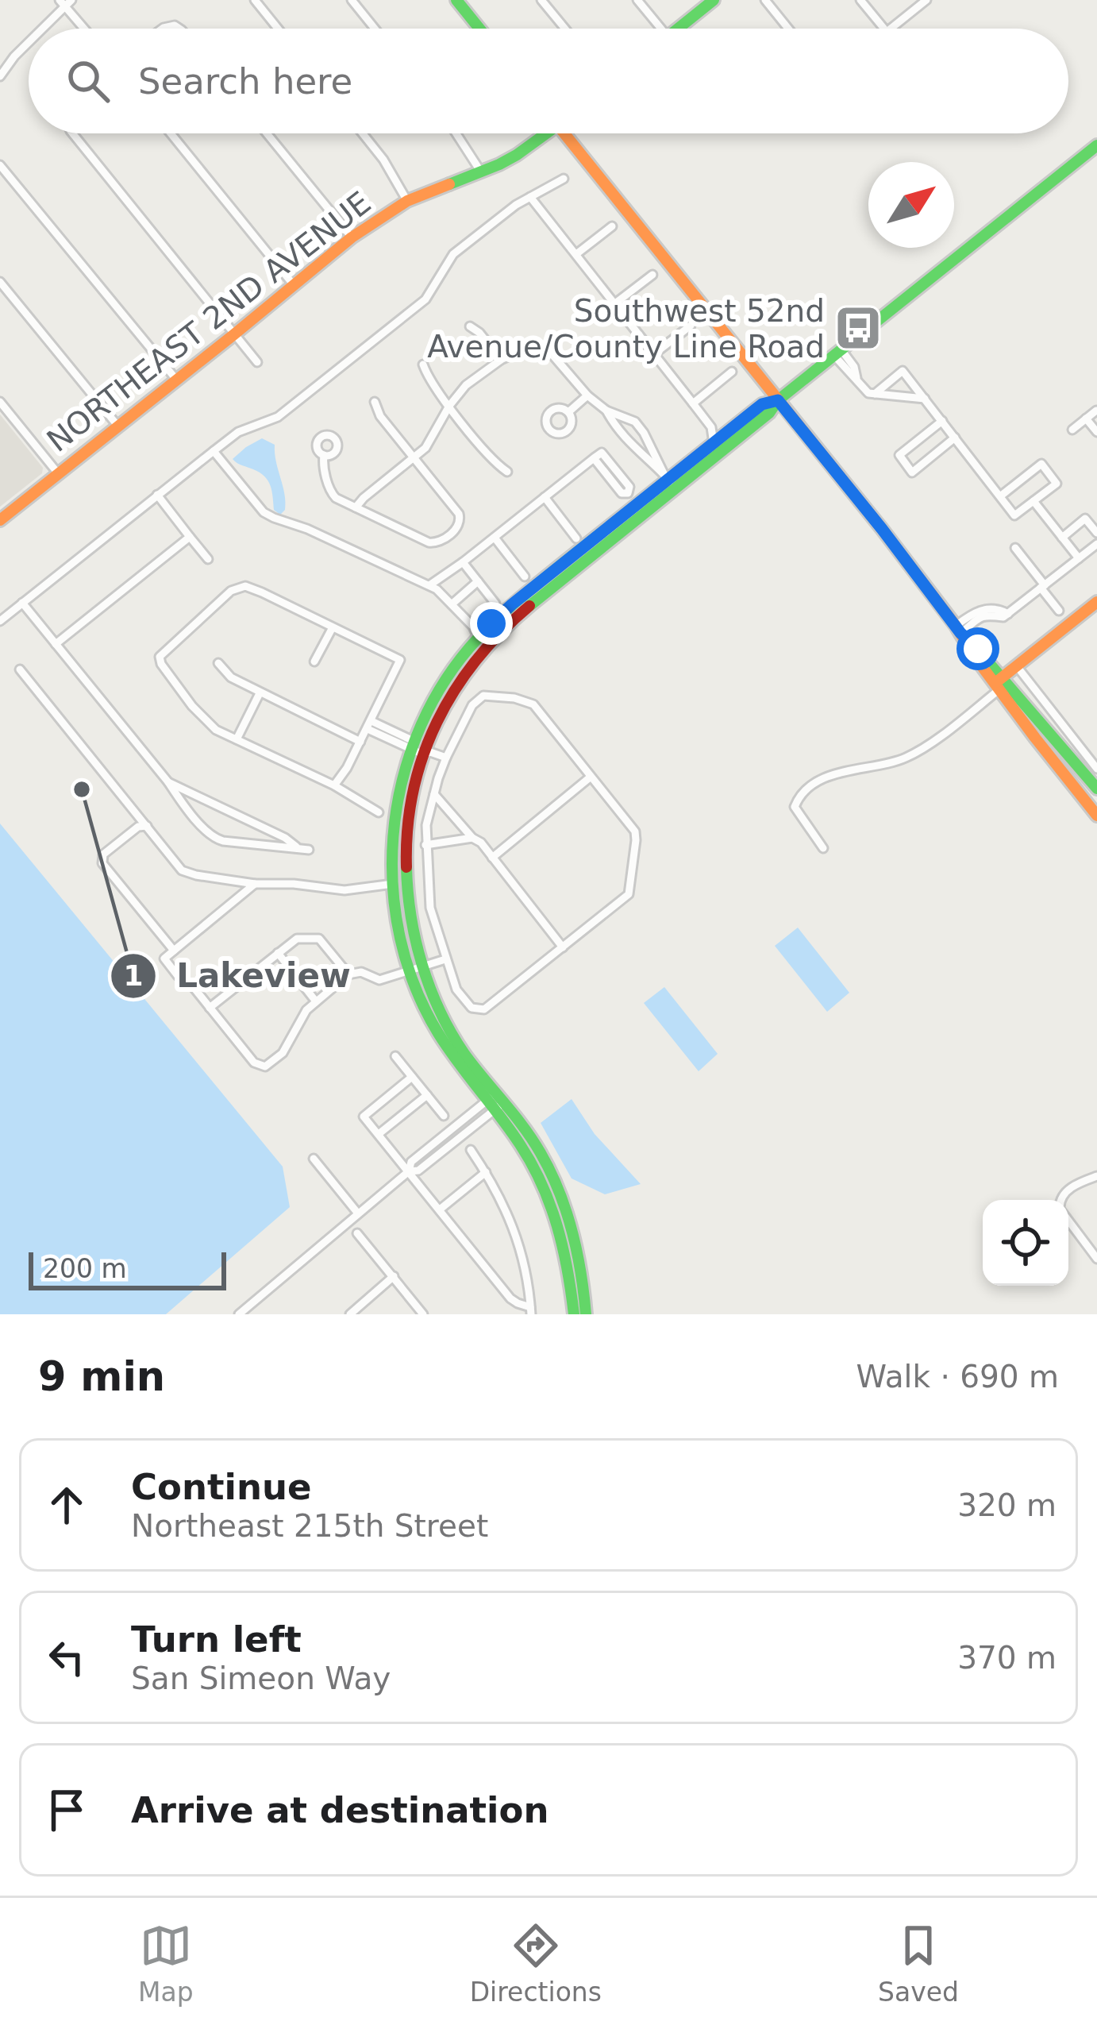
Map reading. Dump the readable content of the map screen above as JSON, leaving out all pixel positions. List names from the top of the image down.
{
  "streets": {
    "street": ["NORTHEAST 2ND AVENUE"]
  },
  "places": {
    "bus stop": ["Southwest 52nd Avenue/County Line Road"],
    "other": ["Lakeview"]
  },
  "scale_bar": "200 m",
  "north": "top right",
  "page": {
    "search": "Search here",
    "scale": "200 m",
    "heading": ["9 min", "Walk · 690 m"],
    "list": [
      ["Continue", "Northeast 215th Street", "320 m"],
      ["Turn left", "San Simeon Way", "370 m"],
      "Arrive at destination"
    ],
    "nav": ["Map", "Directions", "Saved"]
  }
}
